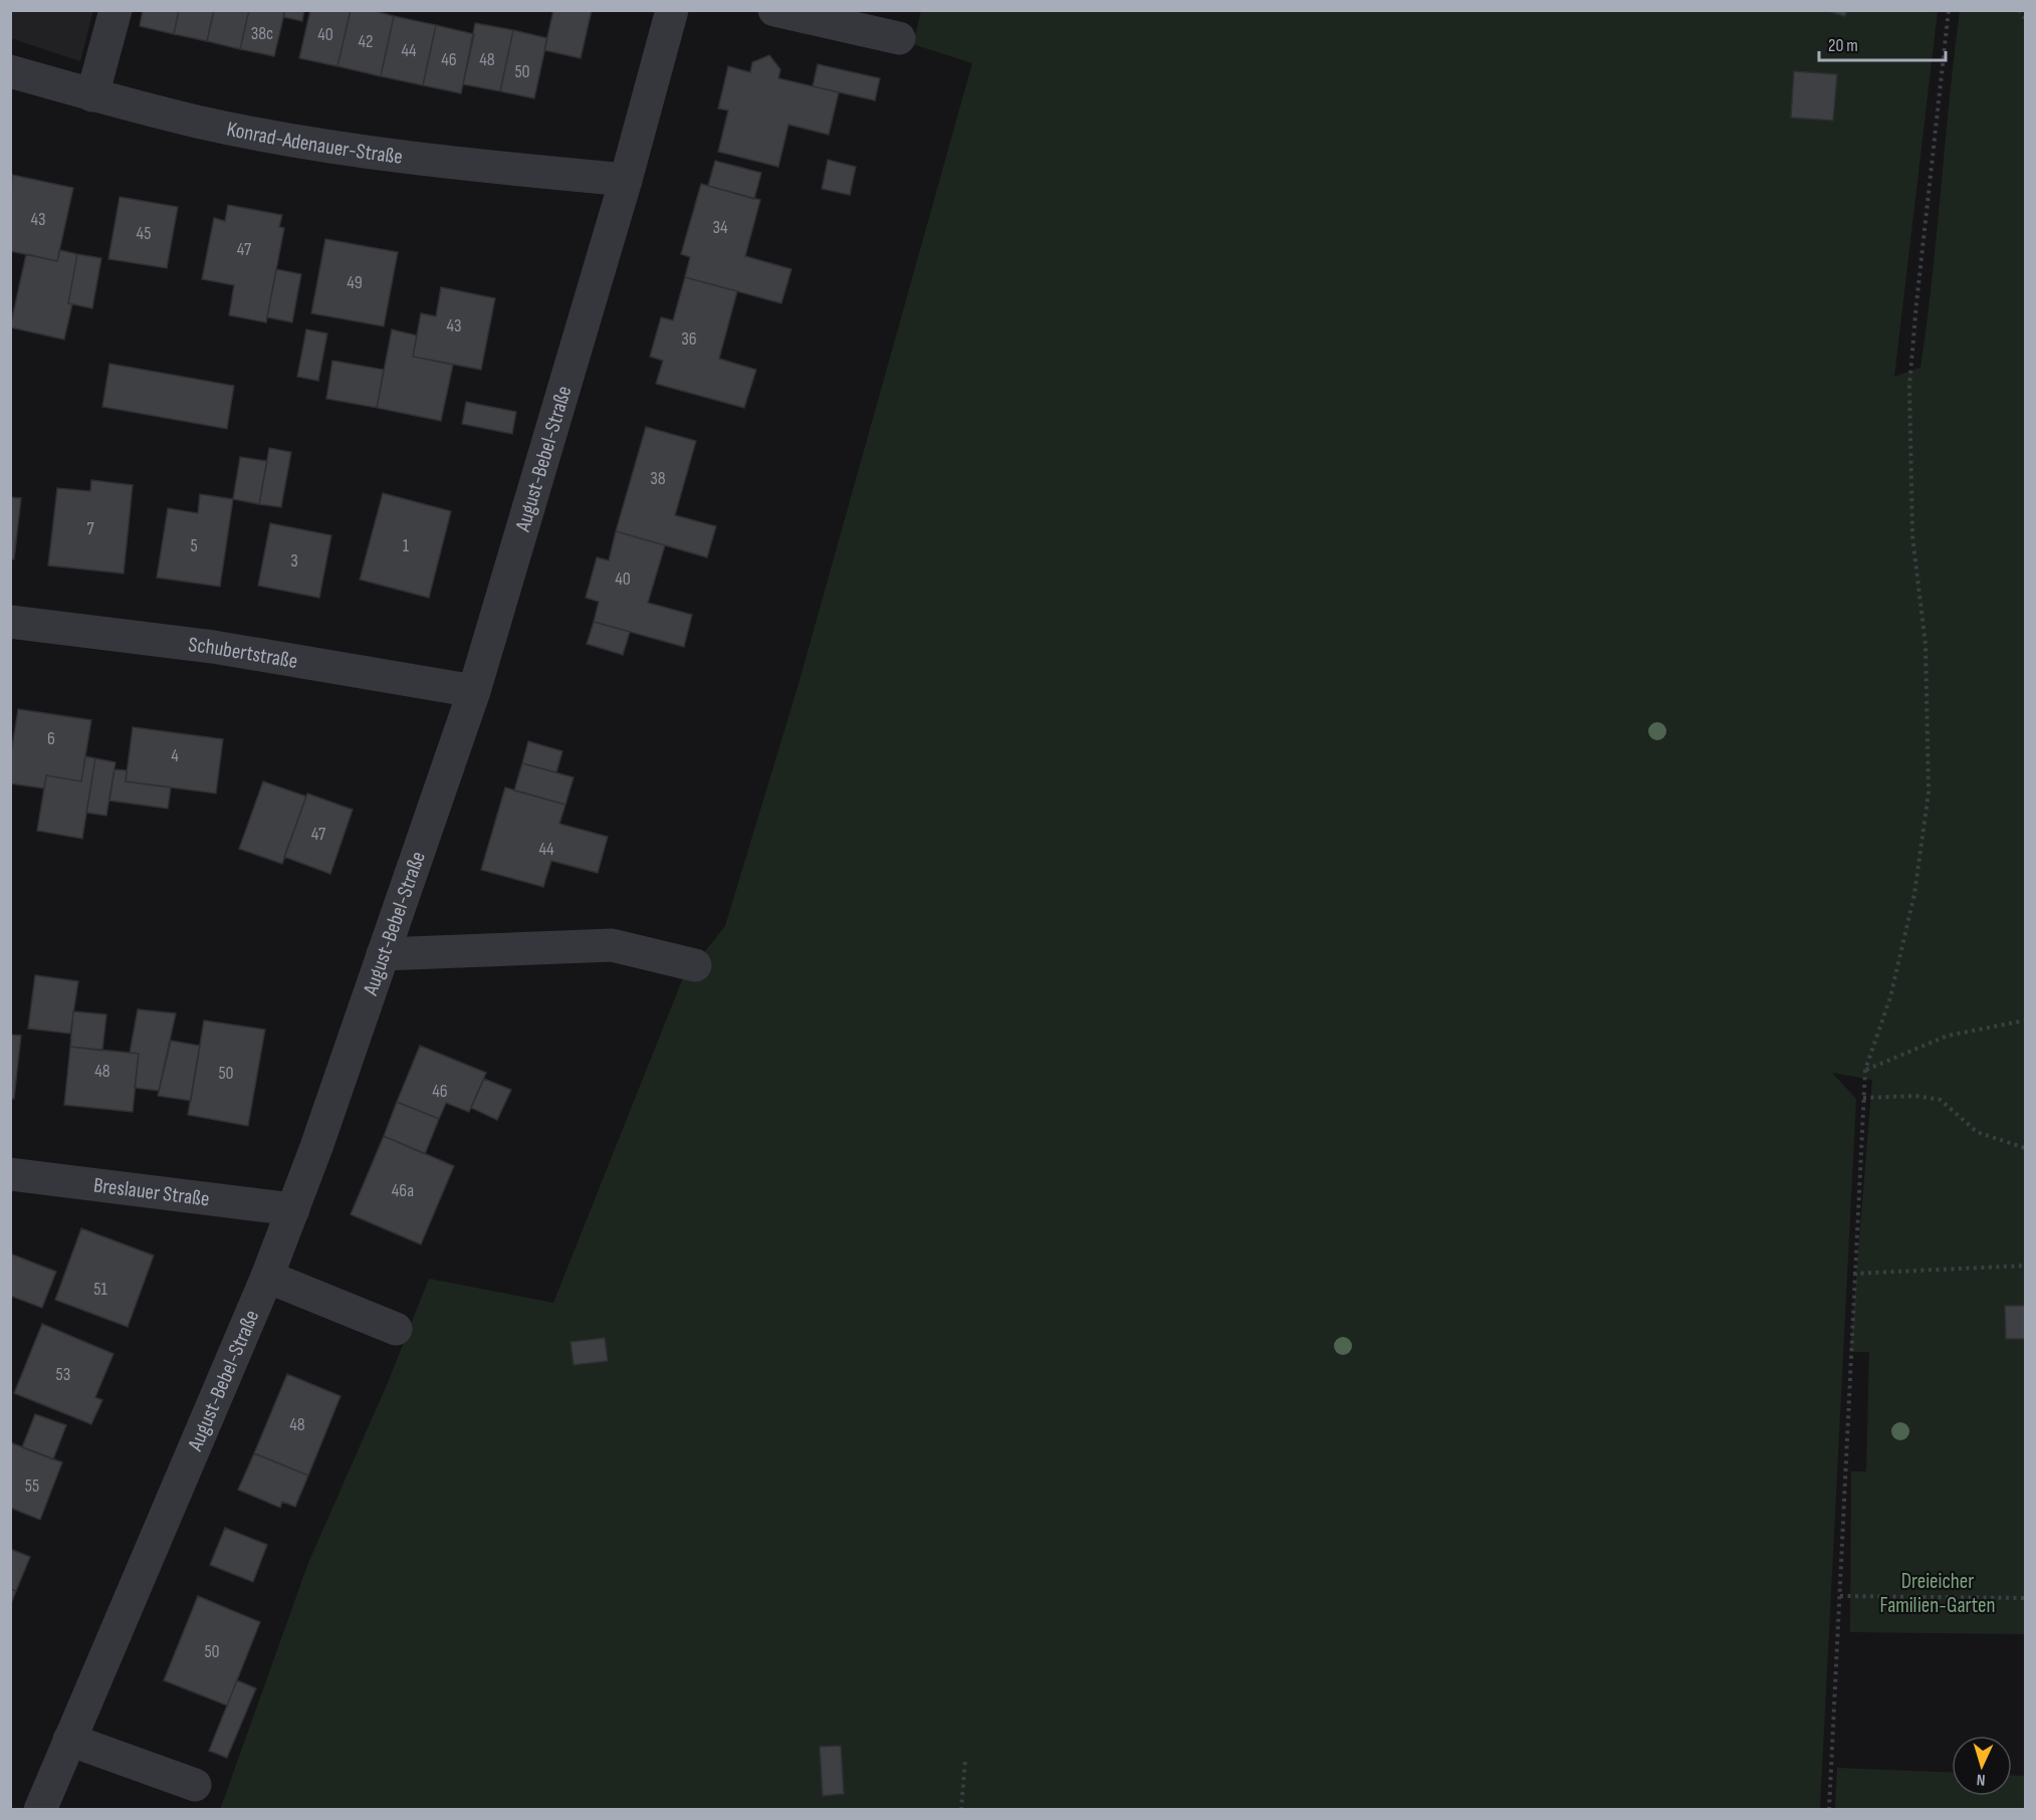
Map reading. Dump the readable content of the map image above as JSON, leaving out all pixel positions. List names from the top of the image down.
{
  "streets": {
    "street": [
      "Konrad-Adenauer-Straße",
      "August-Bebel-Straße",
      "Schubertstraße",
      "Breslauer Straße"
    ]
  },
  "crossings": [
    ["Konrad-Adenauer-Straße", "August-Bebel-Straße"],
    ["August-Bebel-Straße", "Schubertstraße"],
    ["August-Bebel-Straße", "Breslauer Straße"]
  ],
  "parks": ["Dreieicher Familien-Garten"],
  "house_numbers": [
    "38c",
    "40",
    "42",
    "44",
    "46",
    "48",
    "50",
    "43",
    "34",
    "45",
    "47",
    "49",
    "43",
    "36",
    "38",
    "7",
    "5",
    "1",
    "3",
    "40",
    "6",
    "4",
    "47",
    "44",
    "48",
    "50",
    "46",
    "46a",
    "51",
    "53",
    "48",
    "55",
    "50"
  ],
  "scale_bar": "20 m",
  "north": "bottom"
}
